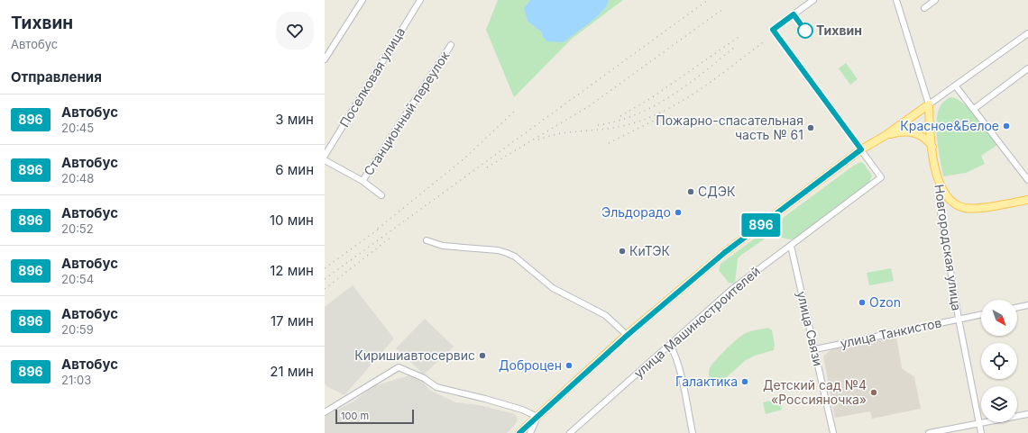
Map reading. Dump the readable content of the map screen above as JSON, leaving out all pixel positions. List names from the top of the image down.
{
  "streets": {
    "main road": ["Новгородская улица"],
    "street": [
      "Поселковая улица",
      "Станционный переулок",
      "улица Машиностроителей",
      "улица Связи",
      "улица Танкистов"
    ]
  },
  "crossings": [
    ["Новгородская улица", "улица Танкистов"],
    ["улица Машиностроителей", "улица Связи"],
    ["улица Связи", "улица Танкистов"]
  ],
  "places": [
    "Тихвин",
    "Красное&Белое",
    "Пожарно-спасательная часть № 61",
    "СДЭК",
    "Эльдорадо",
    "КиТЭК",
    "Ozon",
    "Киришиавтосервис",
    "Доброцен",
    "Галактика",
    "Детский сад №4 «Россияночка»"
  ],
  "lines": ["bus line 896"],
  "scale_bar": "100 m",
  "north": "bottom right",
  "page": {
    "heading": [
      ["Тихвин", "Автобус"],
      "Отправления"
    ],
    "on_map": "896",
    "list": [
      {
        "mark": "896",
        "name": "Автобус",
        "note": "20:45",
        "value": "3 мин"
      },
      {
        "mark": "896",
        "name": "Автобус",
        "note": "20:48",
        "value": "6 мин"
      },
      {
        "mark": "896",
        "name": "Автобус",
        "note": "20:52",
        "value": "10 мин"
      },
      {
        "mark": "896",
        "name": "Автобус",
        "note": "20:54",
        "value": "12 мин"
      },
      {
        "mark": "896",
        "name": "Автобус",
        "note": "20:59",
        "value": "17 мин"
      },
      {
        "mark": "896",
        "name": "Автобус",
        "note": "21:03",
        "value": "21 мин"
      }
    ],
    "scale": "100 m"
  }
}
